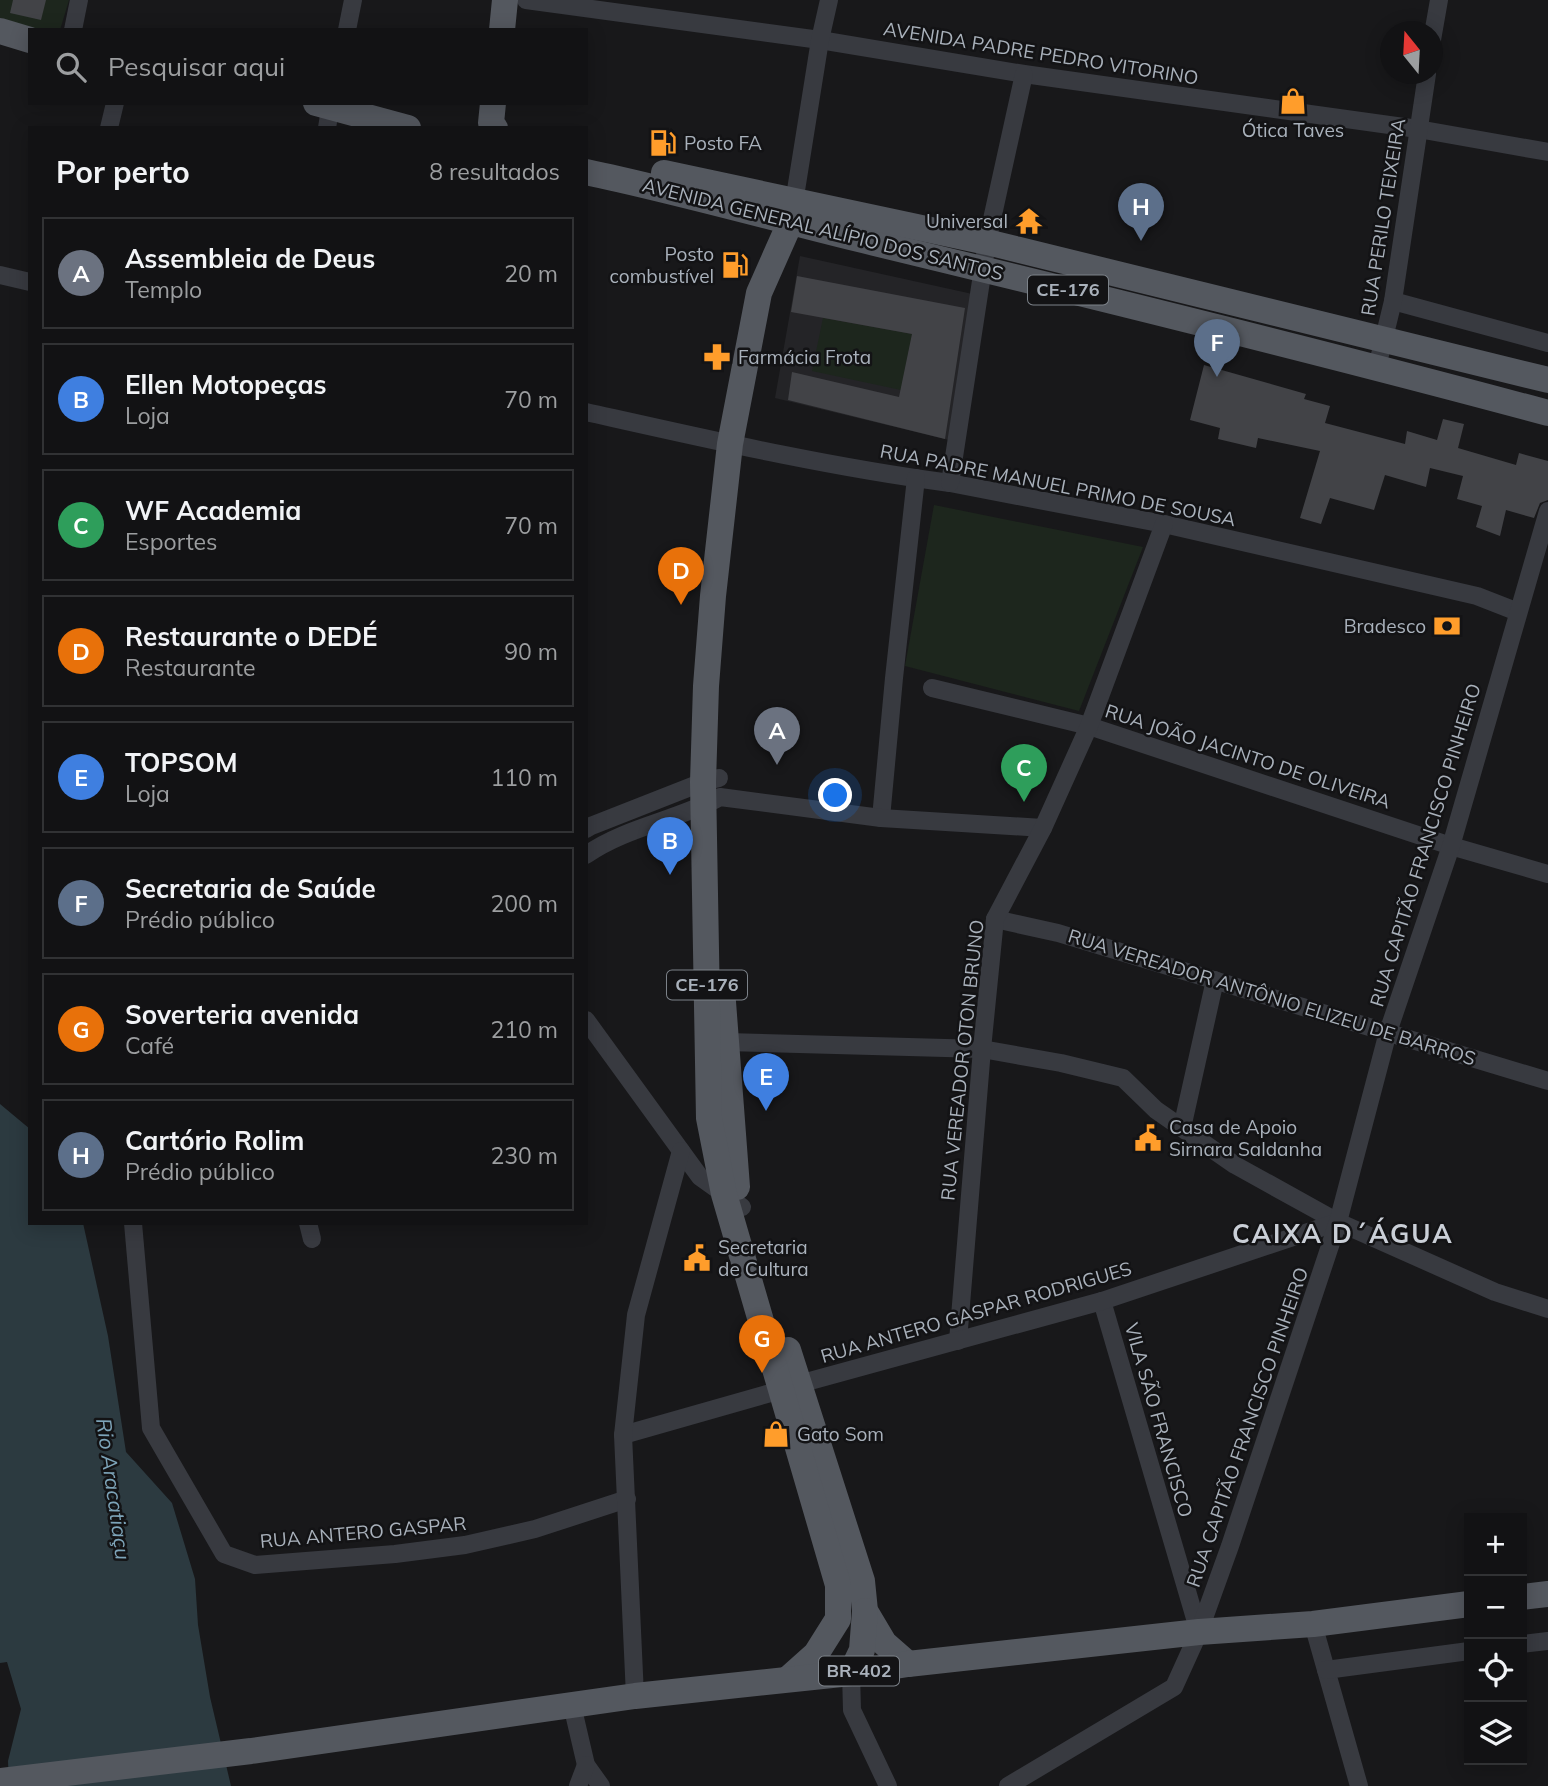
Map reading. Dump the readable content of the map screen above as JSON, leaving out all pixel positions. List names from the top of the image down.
{
  "streets": {
    "main road": ["AVENIDA GENERAL ALÍPIO DOS SANTOS", "CE-176", "BR-402"],
    "street": [
      "AVENIDA PADRE PEDRO VITORINO",
      "RUA PERILO TEIXEIRA",
      "RUA PADRE MANUEL PRIMO DE SOUSA",
      "RUA JOÃO JACINTO DE OLIVEIRA",
      "RUA CAPITÃO FRANCISCO PINHEIRO",
      "RUA VEREADOR ANTÔNIO ELIZEU DE BARROS",
      "RUA VEREADOR OTON BRUNO",
      "RUA ANTERO GASPAR RODRIGUES",
      "VILA SÃO FRANCISCO",
      "RUA ANTERO GASPAR"
    ]
  },
  "crossings": [
    ["AVENIDA PADRE PEDRO VITORINO", "RUA PERILO TEIXEIRA"],
    ["RUA PERILO TEIXEIRA", "AVENIDA GENERAL ALÍPIO DOS SANTOS"],
    ["AVENIDA GENERAL ALÍPIO DOS SANTOS", "CE-176"],
    ["CE-176", "RUA PADRE MANUEL PRIMO DE SOUSA"],
    ["CE-176", "RUA ANTERO GASPAR RODRIGUES"],
    ["CE-176", "BR-402"],
    ["RUA PADRE MANUEL PRIMO DE SOUSA", "RUA CAPITÃO FRANCISCO PINHEIRO"],
    ["RUA PADRE MANUEL PRIMO DE SOUSA", "RUA VEREADOR OTON BRUNO"],
    ["RUA JOÃO JACINTO DE OLIVEIRA", "RUA CAPITÃO FRANCISCO PINHEIRO"],
    ["RUA JOÃO JACINTO DE OLIVEIRA", "RUA VEREADOR OTON BRUNO"],
    ["RUA CAPITÃO FRANCISCO PINHEIRO", "RUA VEREADOR ANTÔNIO ELIZEU DE BARROS"],
    ["RUA CAPITÃO FRANCISCO PINHEIRO", "RUA ANTERO GASPAR RODRIGUES"],
    ["RUA CAPITÃO FRANCISCO PINHEIRO", "VILA SÃO FRANCISCO"],
    ["RUA CAPITÃO FRANCISCO PINHEIRO", "BR-402"],
    ["RUA VEREADOR ANTÔNIO ELIZEU DE BARROS", "RUA VEREADOR OTON BRUNO"],
    ["RUA VEREADOR OTON BRUNO", "RUA ANTERO GASPAR RODRIGUES"],
    ["RUA ANTERO GASPAR RODRIGUES", "VILA SÃO FRANCISCO"],
    ["VILA SÃO FRANCISCO", "BR-402"]
  ],
  "districts": ["CAIXA D´ÁGUA"],
  "water": ["Rio Aracatiaçu"],
  "places": {
    "shop": ["Ótica Taves", "Gato Som"],
    "fuel station": ["Posto FA", "Posto combustível"],
    "temple": ["Universal"],
    "pharmacy": ["Farmácia Frota"],
    "bank": ["Bradesco"],
    "public building": ["Casa de Apoio Sirnara Saldanha", "Secretaria de Cultura"]
  },
  "north": "top",
  "page": {
    "search": "Pesquisar aqui",
    "heading": ["Por perto", "8 resultados"],
    "pins": [
      "H",
      "F",
      "D",
      "A",
      "C",
      "B",
      "E",
      "G"
    ],
    "list": [
      {
        "mark": "A",
        "name": "Assembleia de Deus",
        "note": "Templo",
        "value": "20 m"
      },
      {
        "mark": "B",
        "name": "Ellen Motopeças",
        "note": "Loja",
        "value": "70 m"
      },
      {
        "mark": "C",
        "name": "WF Academia",
        "note": "Esportes",
        "value": "70 m"
      },
      {
        "mark": "D",
        "name": "Restaurante o DEDÉ",
        "note": "Restaurante",
        "value": "90 m"
      },
      {
        "mark": "E",
        "name": "TOPSOM",
        "note": "Loja",
        "value": "110 m"
      },
      {
        "mark": "F",
        "name": "Secretaria de Saúde",
        "note": "Prédio público",
        "value": "200 m"
      },
      {
        "mark": "G",
        "name": "Soverteria avenida",
        "note": "Café",
        "value": "210 m"
      },
      {
        "mark": "H",
        "name": "Cartório Rolim",
        "note": "Prédio público",
        "value": "230 m"
      }
    ],
    "map_buttons": ["+", "−"]
  }
}
